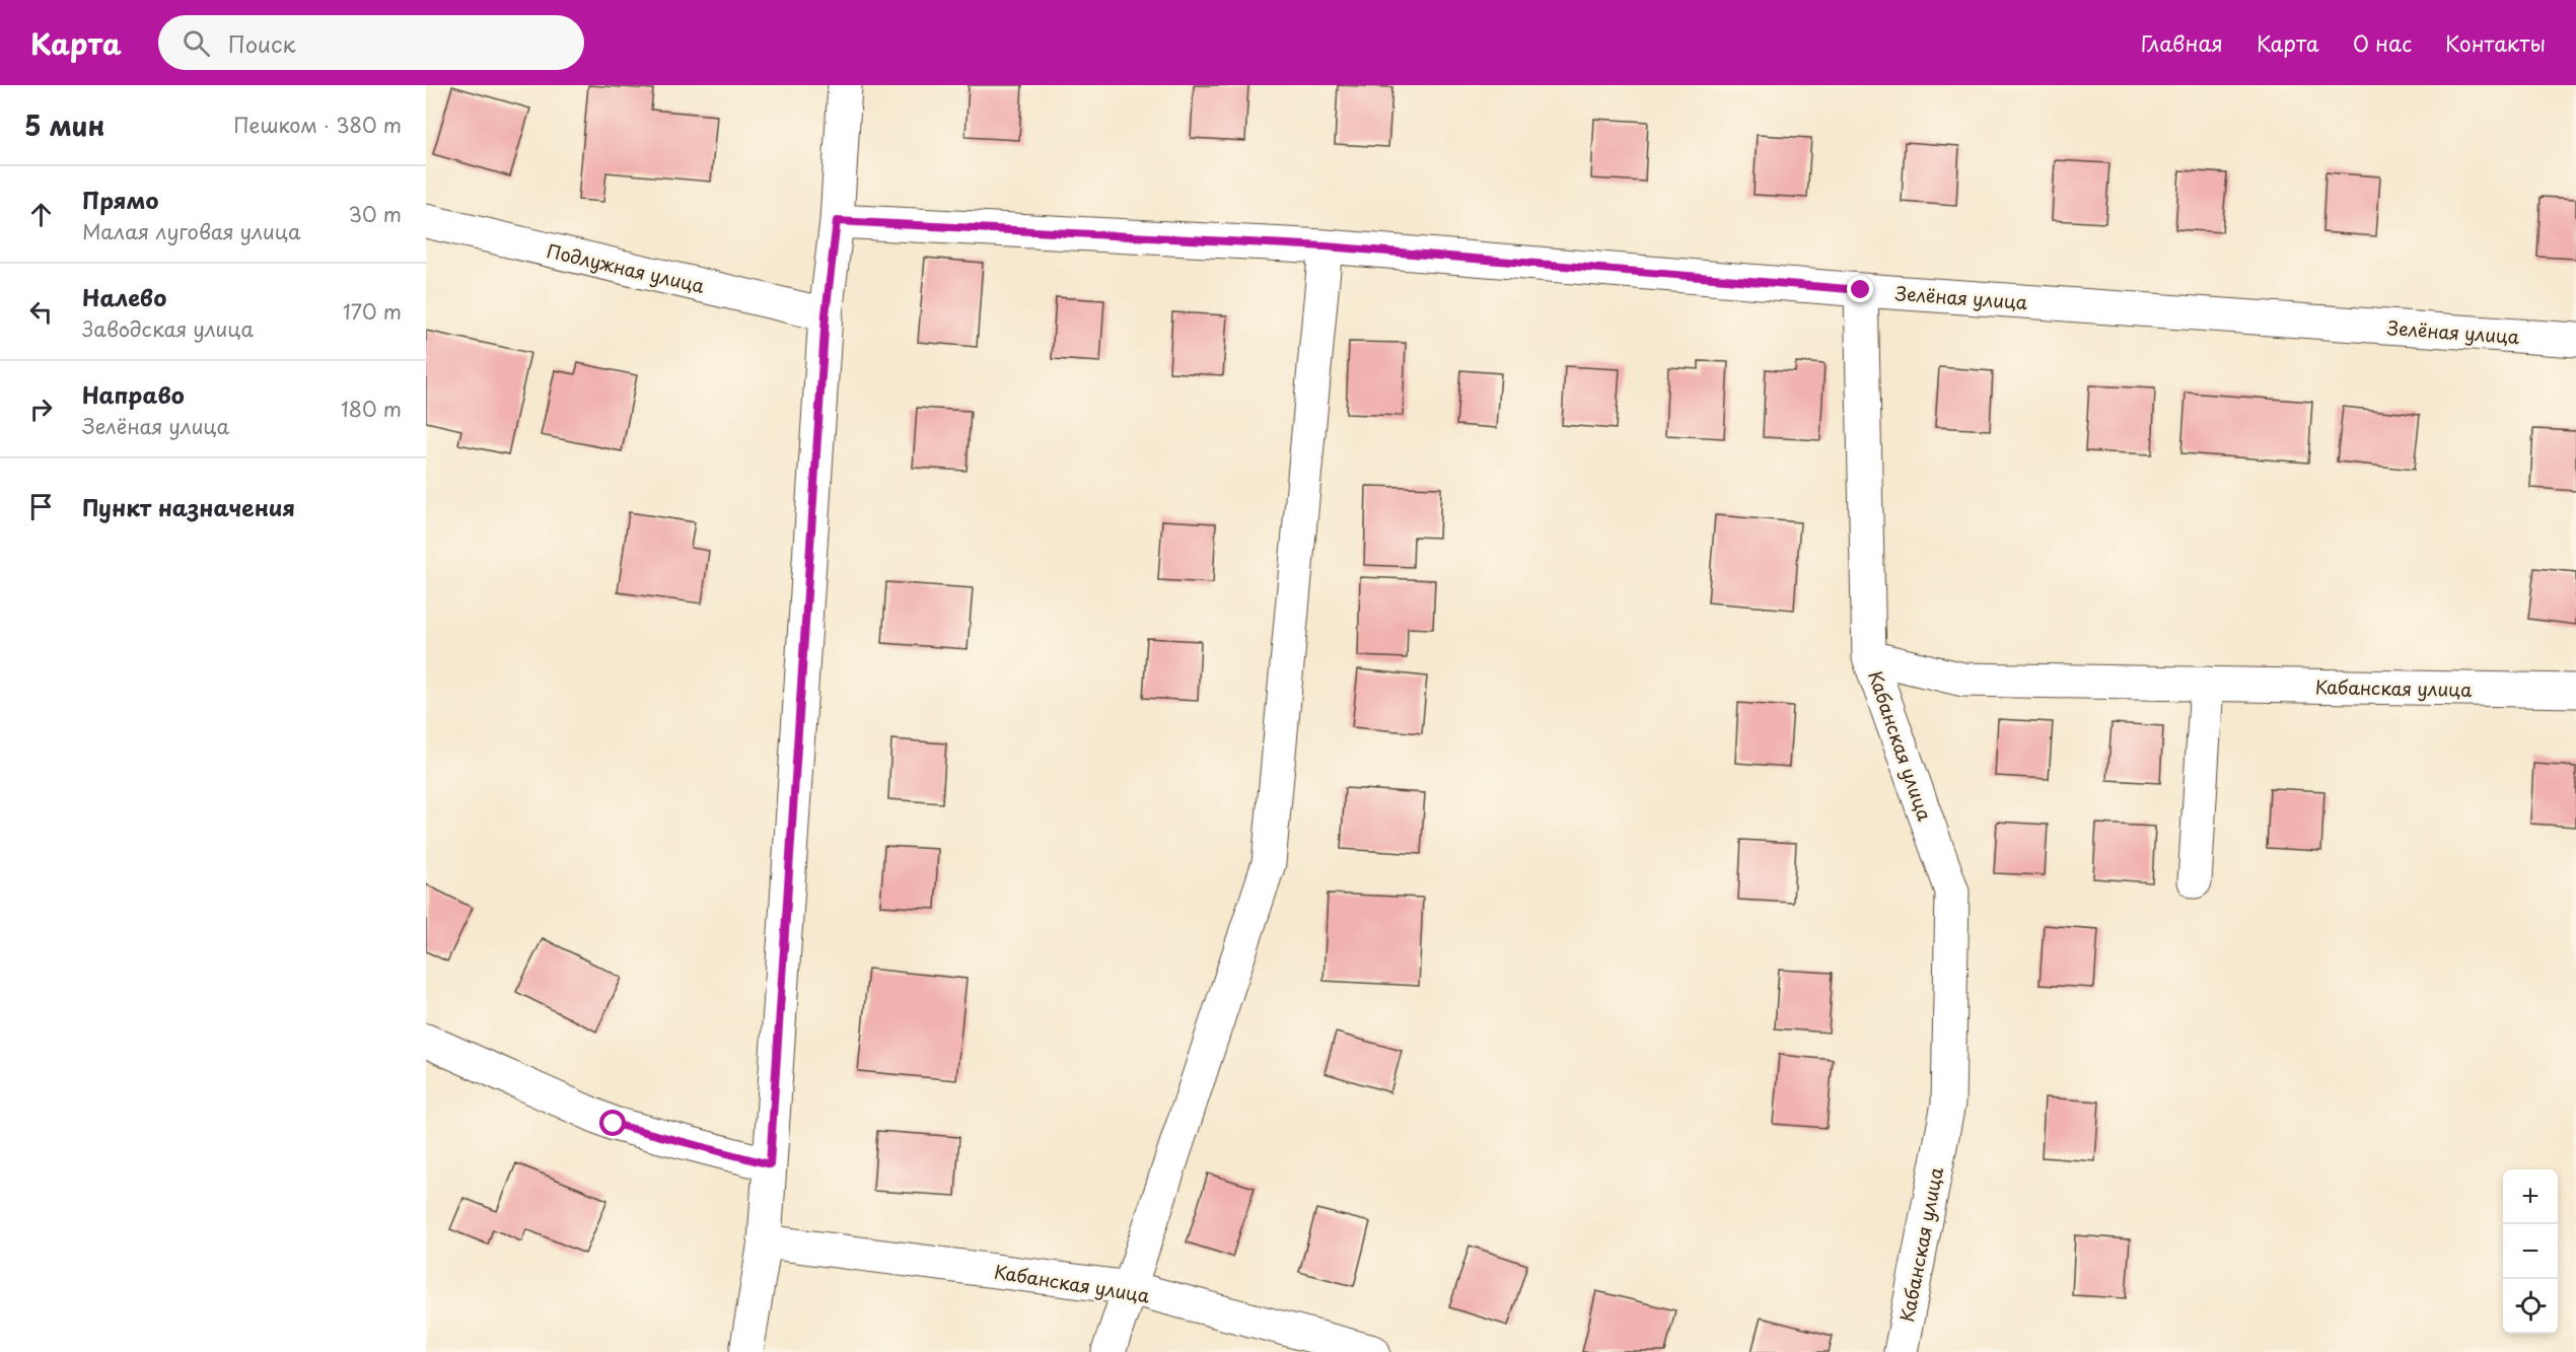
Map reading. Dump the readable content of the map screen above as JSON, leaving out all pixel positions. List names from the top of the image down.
{
  "streets": {
    "street": ["Подлужная улица", "Зелёная улица", "Кабанская улица"]
  },
  "page": {
    "header": "Карта",
    "search": "Поиск",
    "nav": [
      "Главная",
      "Карта",
      "О нас",
      "Контакты"
    ],
    "heading": ["5 мин", "Пешком · 380 m"],
    "list": [
      ["Прямо", "Малая луговая улица", "30 m"],
      ["Налево", "Заводская улица", "170 m"],
      ["Направо", "Зелёная улица", "180 m"],
      "Пункт назначения"
    ],
    "map_buttons": ["+", "−"]
  }
}
